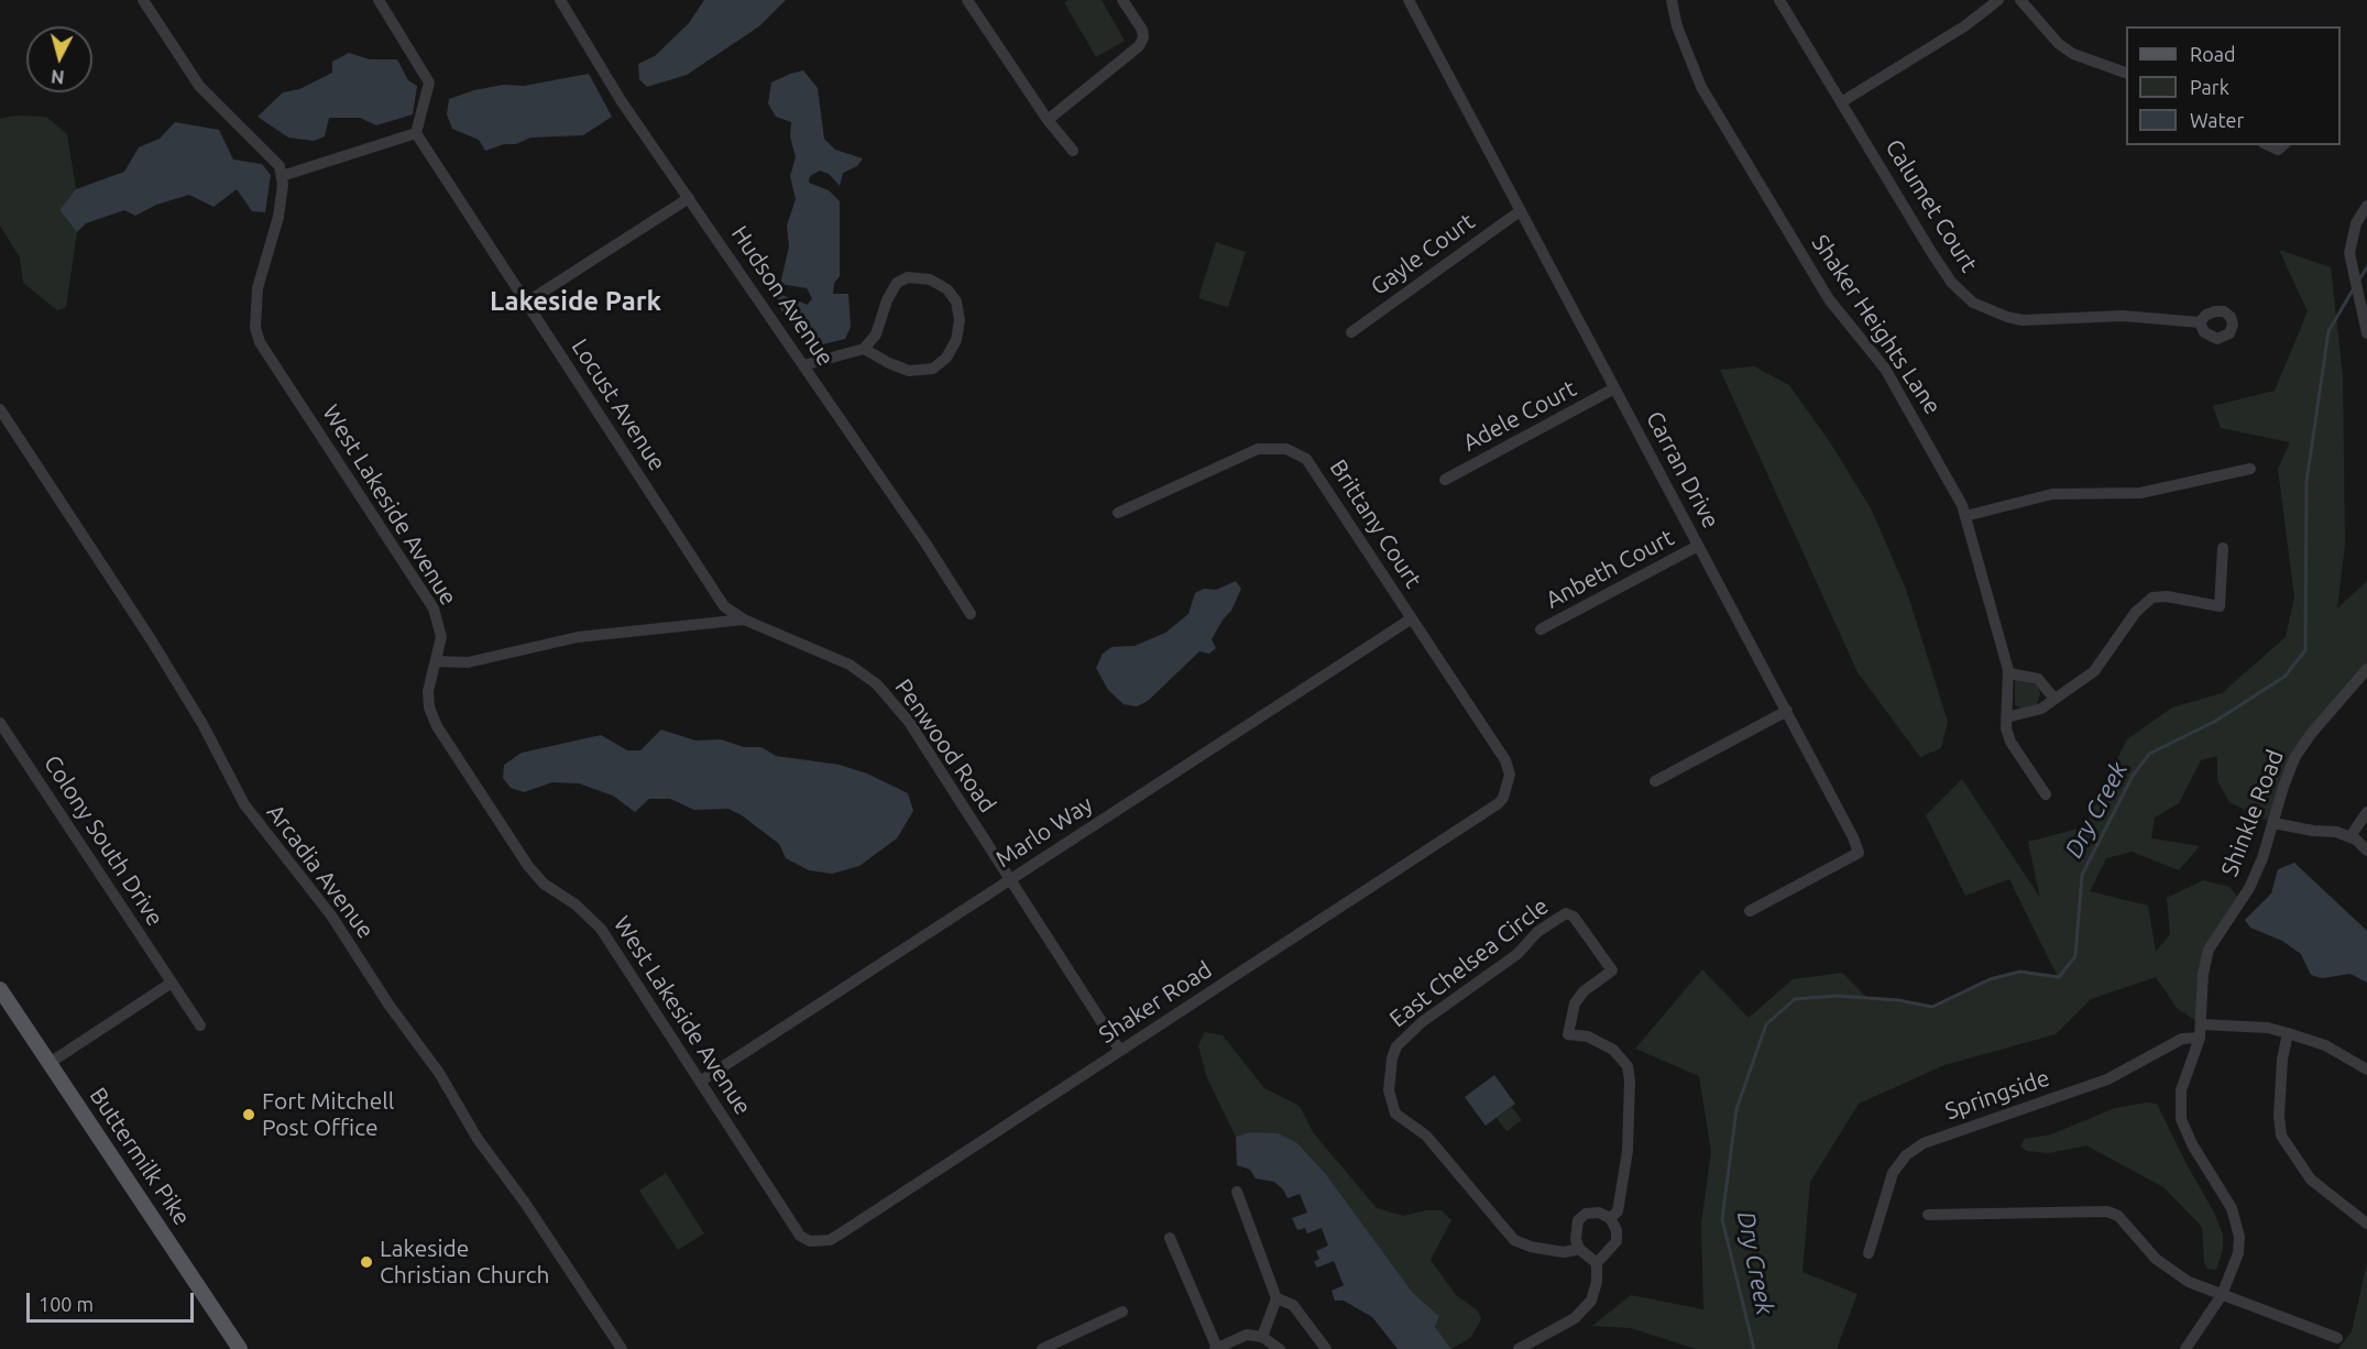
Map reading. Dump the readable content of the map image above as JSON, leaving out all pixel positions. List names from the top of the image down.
{
  "streets": {
    "main road": ["Buttermilk Pike"],
    "street": [
      "Calumet Court",
      "Gayle Court",
      "Hudson Avenue",
      "Shaker Heights Lane",
      "Locust Avenue",
      "Adele Court",
      "Carran Drive",
      "West Lakeside Avenue",
      "Brittany Court",
      "Anbeth Court",
      "Penwood Road",
      "Shinkle Road",
      "Marlo Way",
      "Colony South Drive",
      "Arcadia Avenue",
      "East Chelsea Circle",
      "Shaker Road",
      "Springside"
    ]
  },
  "crossings": [
    ["Gayle Court", "Carran Drive"],
    ["Locust Avenue", "Penwood Road"],
    ["Adele Court", "Carran Drive"],
    ["Carran Drive", "Anbeth Court"],
    ["West Lakeside Avenue", "Penwood Road"],
    ["West Lakeside Avenue", "Marlo Way"],
    ["West Lakeside Avenue", "Shaker Road"],
    ["Brittany Court", "Marlo Way"],
    ["Brittany Court", "Shaker Road"],
    ["Penwood Road", "Marlo Way"],
    ["Penwood Road", "Shaker Road"],
    ["Shinkle Road", "Springside"]
  ],
  "districts": ["Lakeside Park"],
  "water": ["Dry Creek"],
  "places": ["Fort Mitchell Post Office", "Lakeside Christian Church"],
  "legend": ["Road", "Park", "Water"],
  "scale_bar": "100 m",
  "north": "bottom"
}
